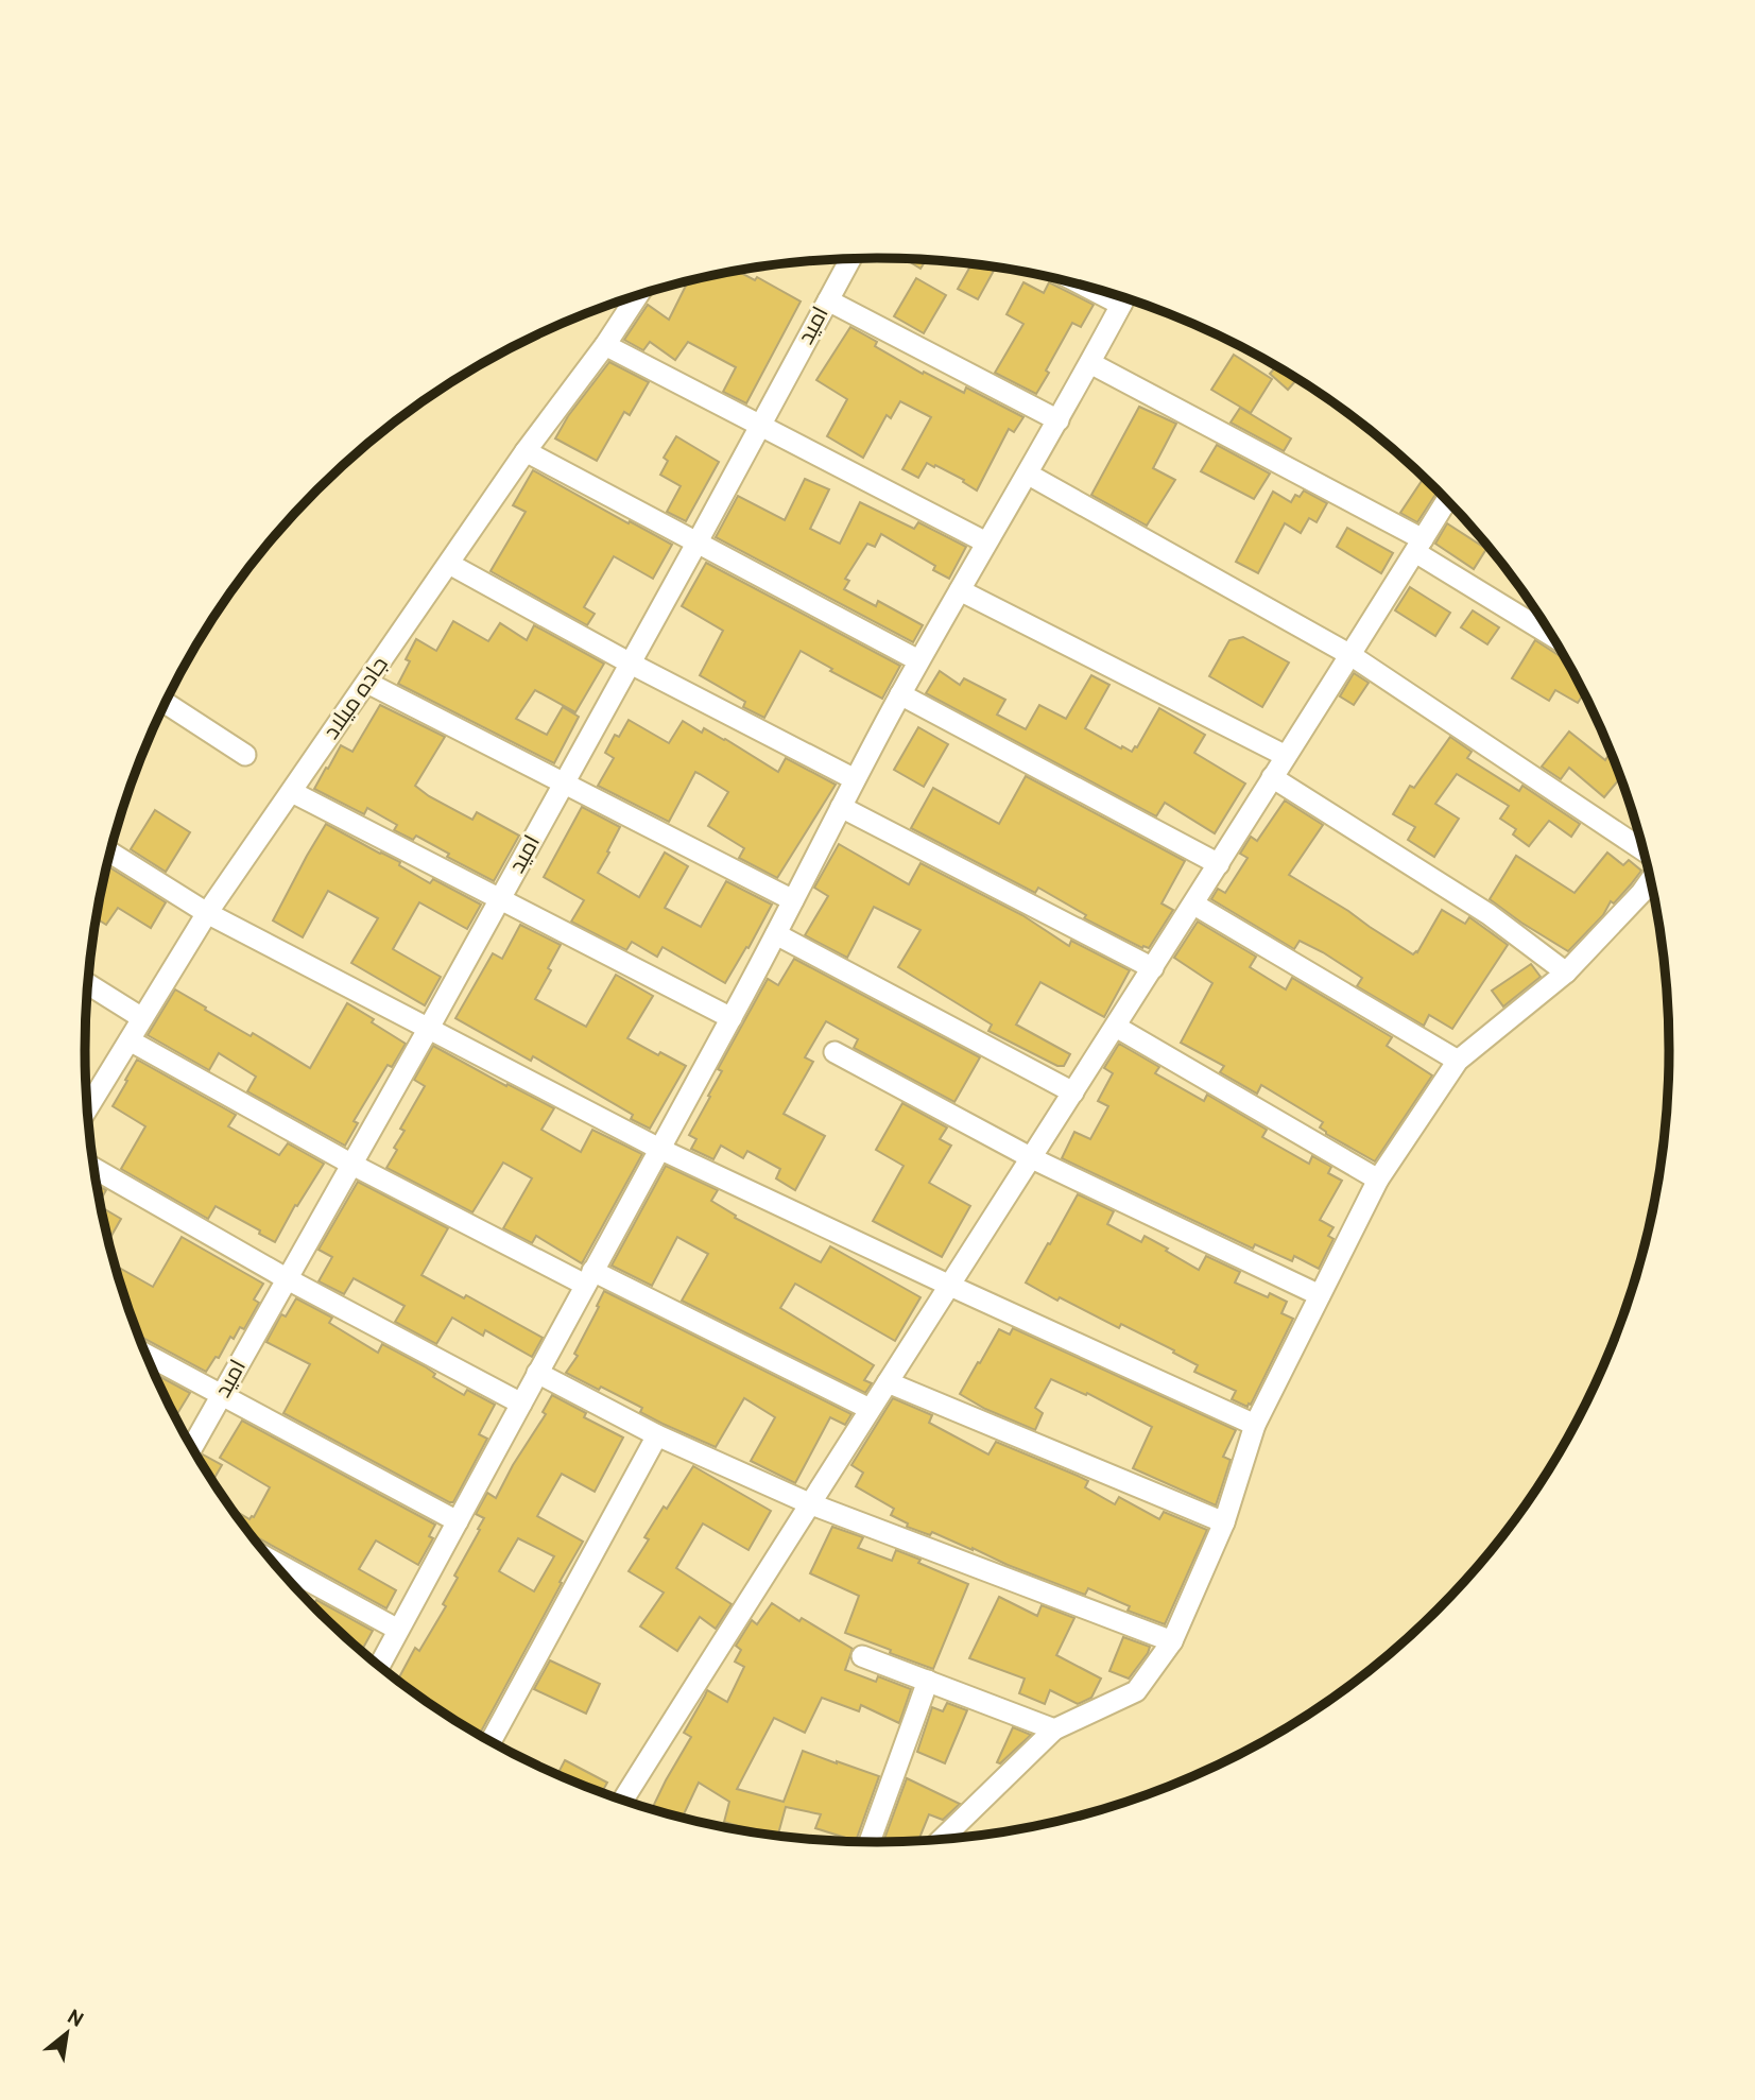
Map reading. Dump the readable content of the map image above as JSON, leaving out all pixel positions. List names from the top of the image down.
{
  "streets": {
    "street": ["امید", "جاده میلاد"]
  },
  "north": "top right"
}
